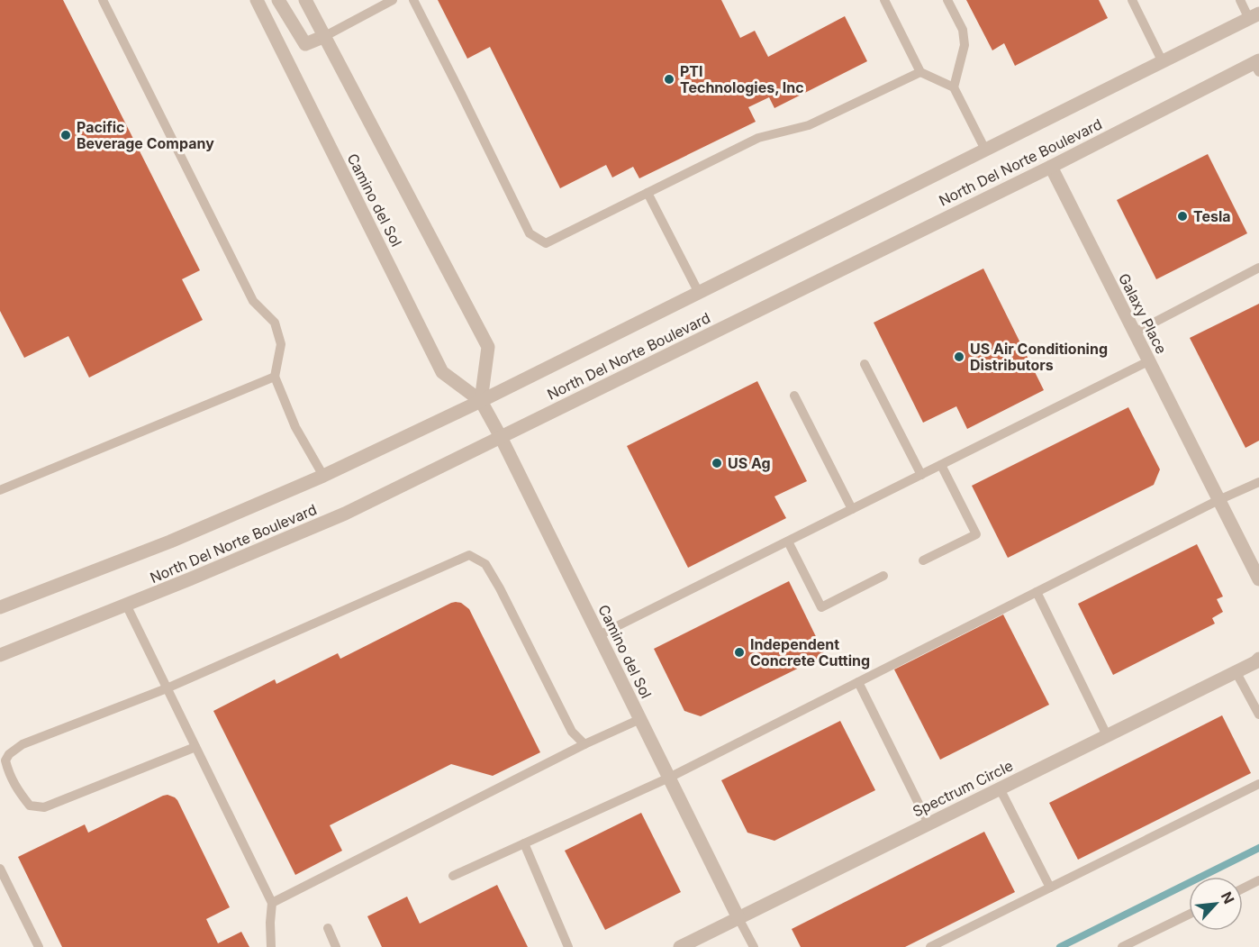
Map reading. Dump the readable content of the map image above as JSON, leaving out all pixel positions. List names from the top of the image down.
{
  "streets": {
    "street": [
      "North Del Norte Boulevard",
      "Camino del Sol",
      "Galaxy Place",
      "Spectrum Circle"
    ]
  },
  "crossings": [
    ["North Del Norte Boulevard", "Camino del Sol"],
    ["North Del Norte Boulevard", "Galaxy Place"],
    ["Camino del Sol", "Spectrum Circle"]
  ],
  "places": [
    "PTI Technologies, Inc",
    "Pacific Beverage Company",
    "Tesla",
    "US Air Conditioning Distributors",
    "US Ag",
    "Independent Concrete Cutting"
  ],
  "north": "top right"
}
